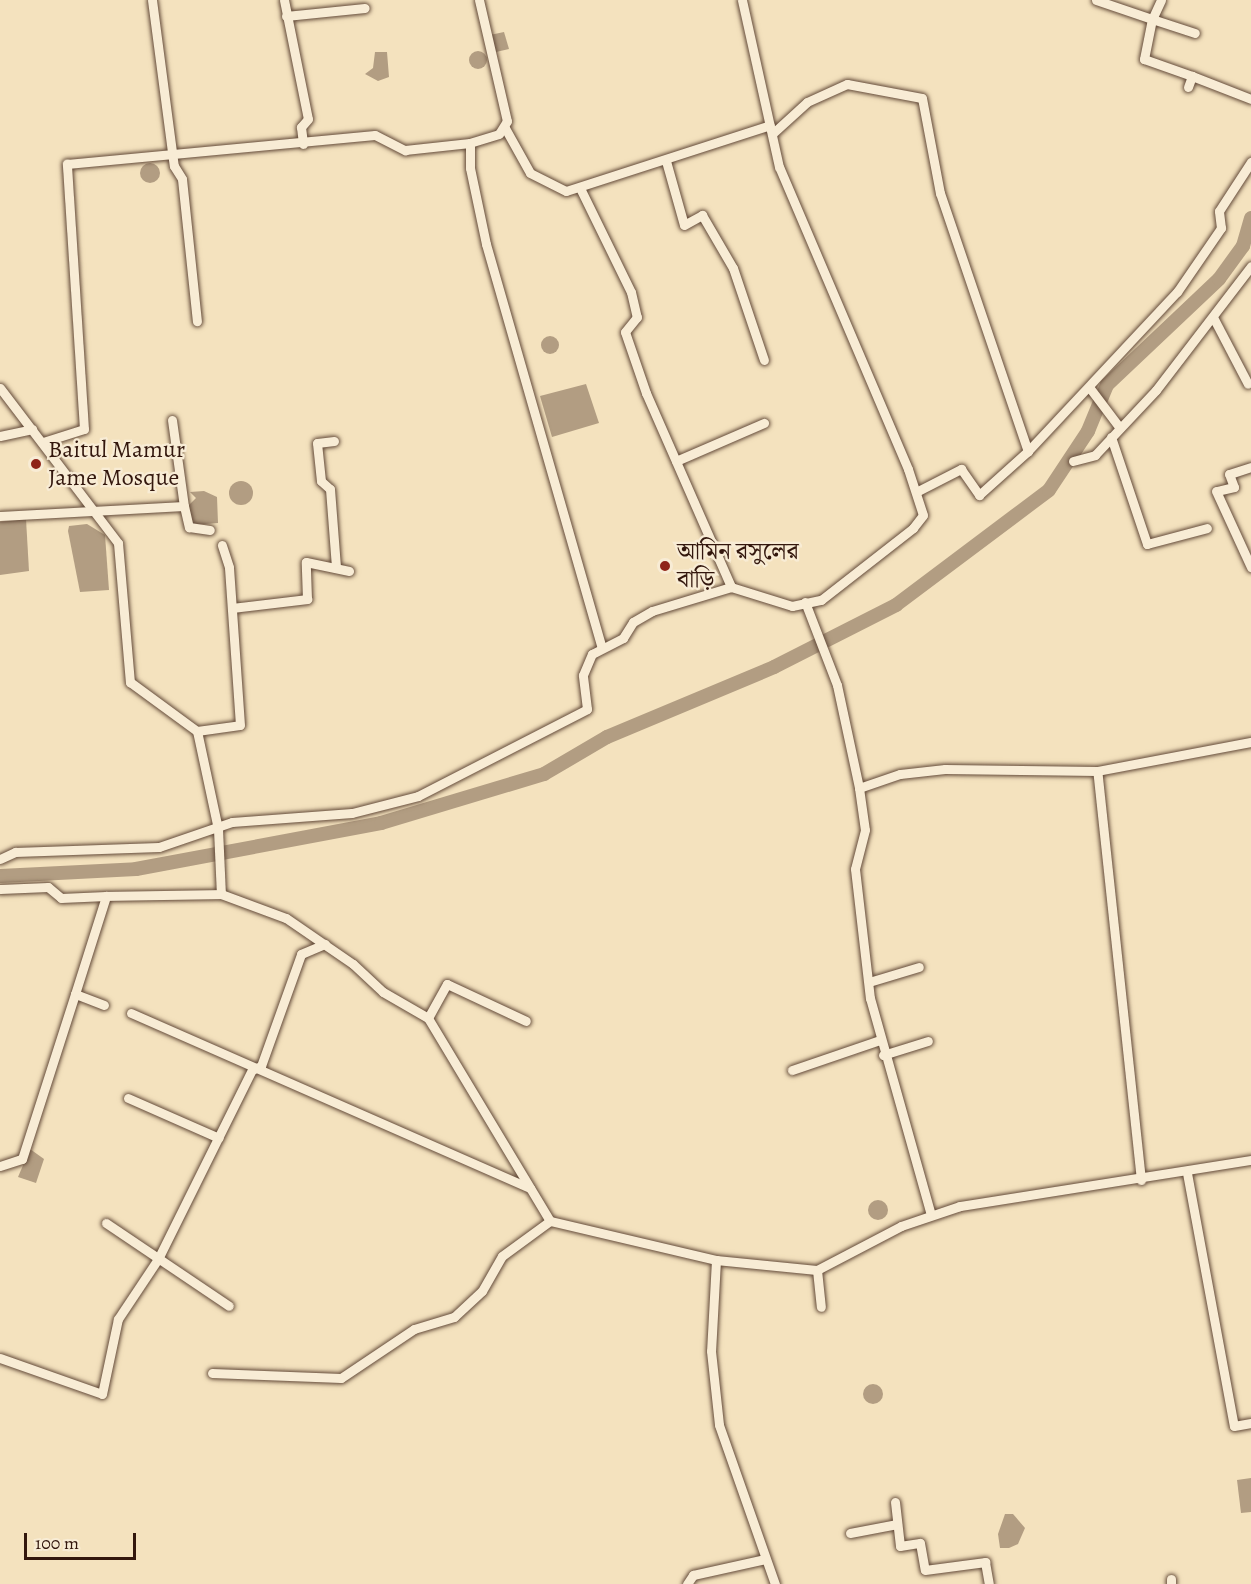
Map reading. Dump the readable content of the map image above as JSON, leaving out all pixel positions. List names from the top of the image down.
{
  "places": ["Baitul Mamur Jame Mosque", "আমিন রসুলের বাড়ি"],
  "scale_bar": "100 m"
}
